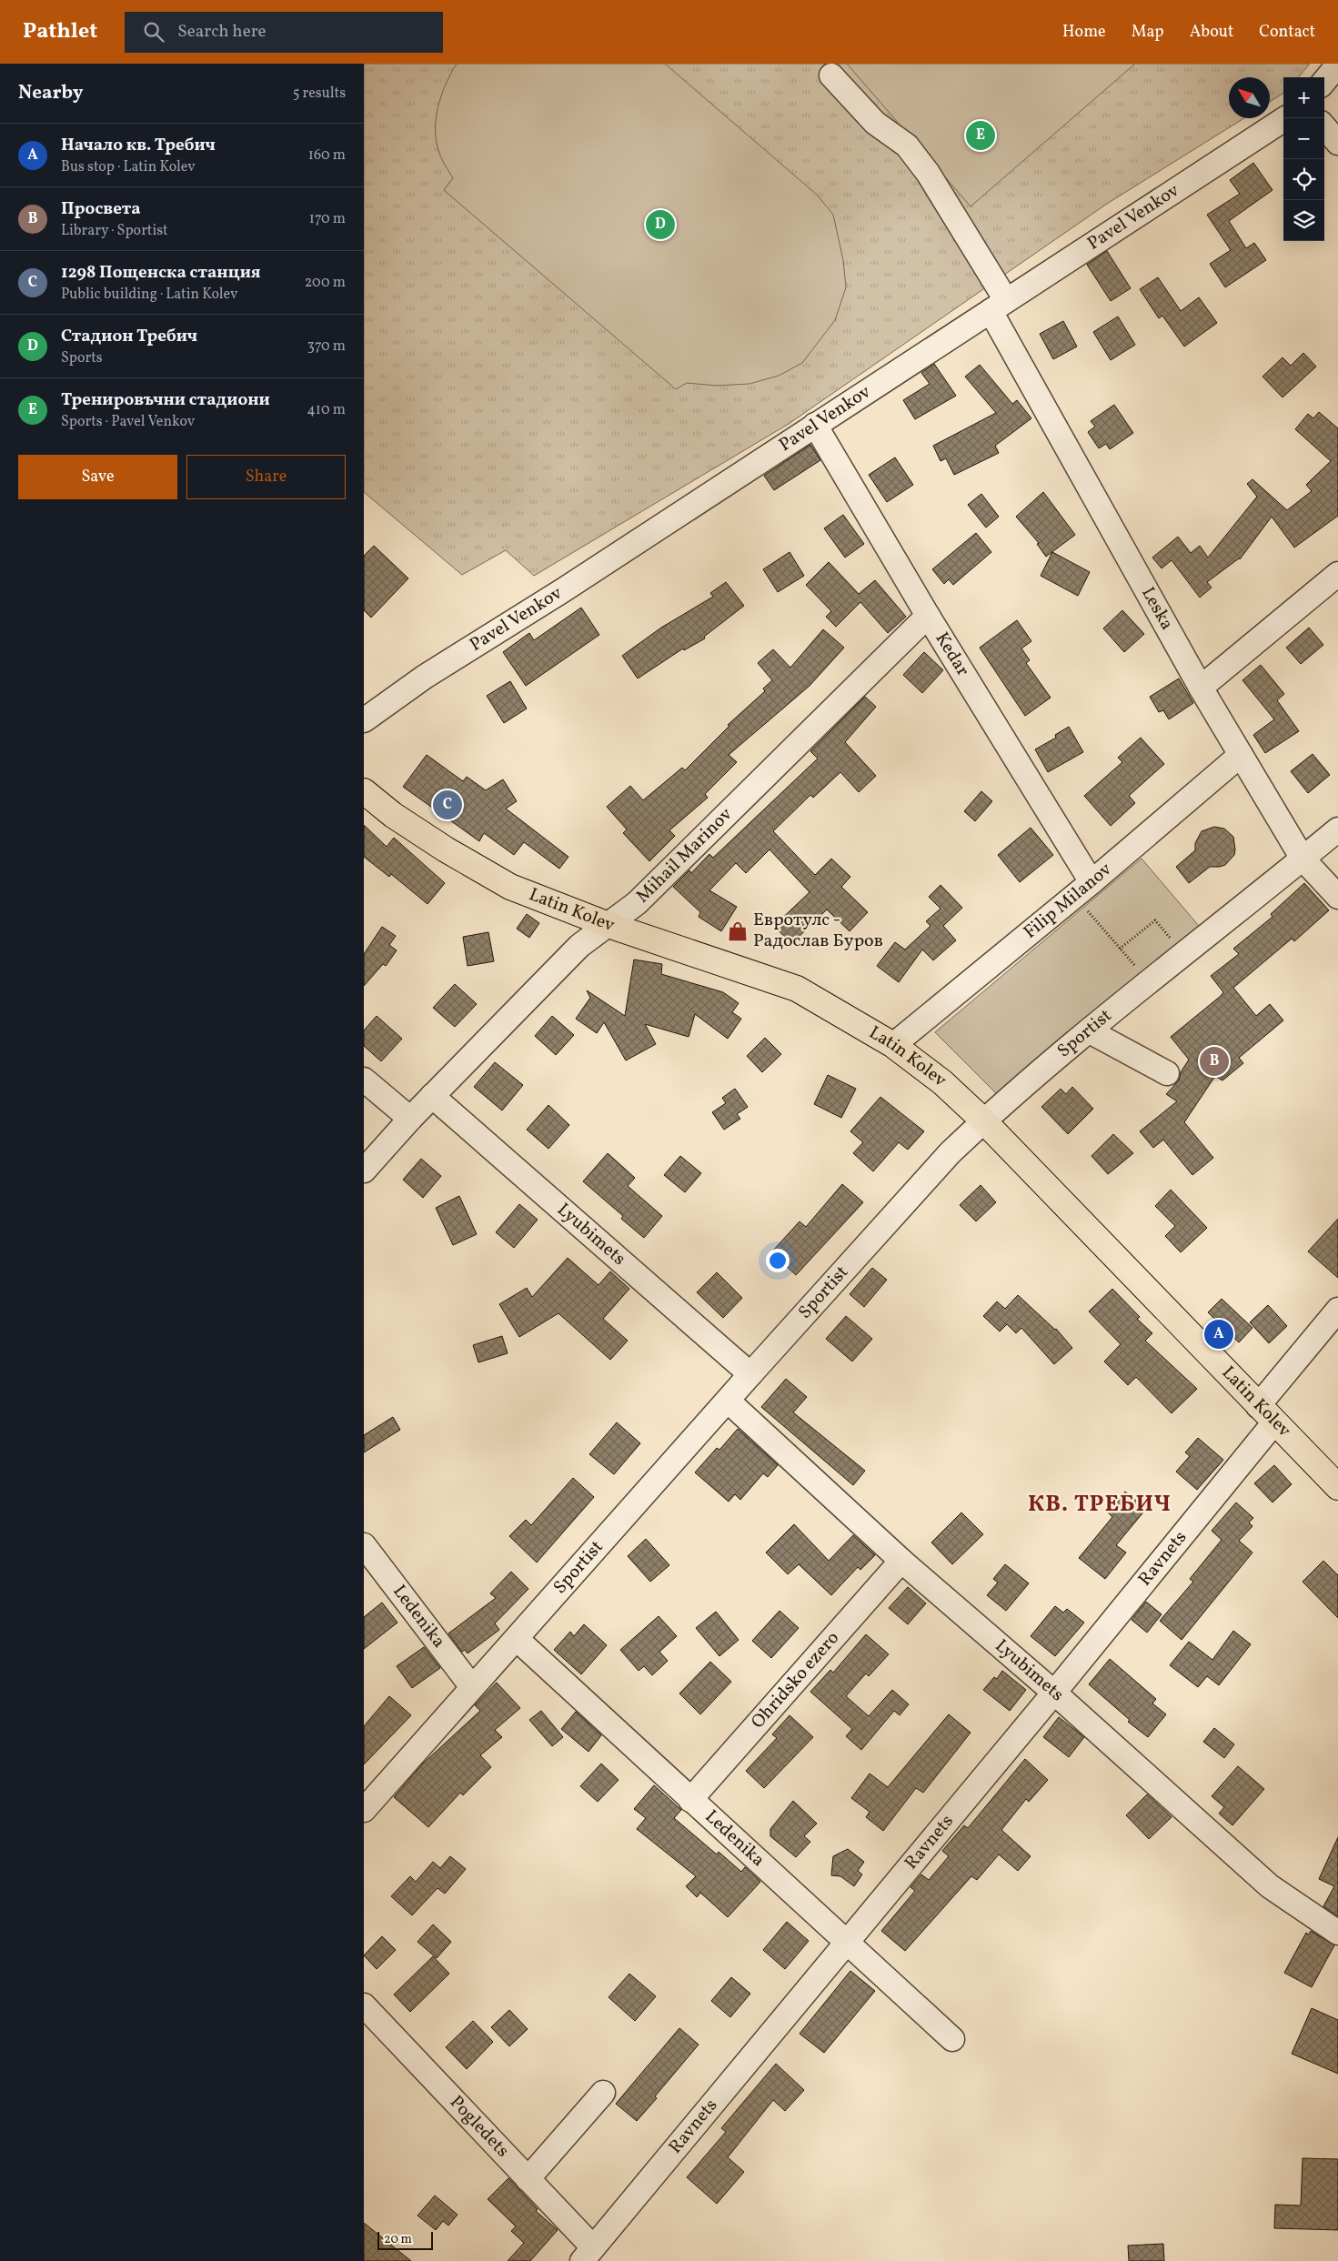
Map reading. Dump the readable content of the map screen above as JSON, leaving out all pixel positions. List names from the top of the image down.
{
  "streets": {
    "main road": ["Latin Kolev"],
    "street": [
      "Pavel Venkov",
      "Leska",
      "Kedar",
      "Mihail Marinov",
      "Filip Milanov",
      "Sportist",
      "Lyubimets",
      "Ravnets",
      "Ledenika",
      "Ohridsko ezero",
      "Pogledets"
    ]
  },
  "crossings": [
    ["Pavel Venkov", "Leska"],
    ["Pavel Venkov", "Kedar"],
    ["Leska", "Filip Milanov"],
    ["Leska", "Sportist"],
    ["Kedar", "Mihail Marinov"],
    ["Kedar", "Filip Milanov"],
    ["Mihail Marinov", "Latin Kolev"],
    ["Mihail Marinov", "Lyubimets"],
    ["Filip Milanov", "Latin Kolev"],
    ["Latin Kolev", "Sportist"],
    ["Latin Kolev", "Ravnets"],
    ["Sportist", "Lyubimets"],
    ["Sportist", "Ledenika"],
    ["Lyubimets", "Ravnets"],
    ["Lyubimets", "Ohridsko ezero"],
    ["Ravnets", "Ledenika"],
    ["Ravnets", "Pogledets"],
    ["Ledenika", "Ohridsko ezero"]
  ],
  "districts": ["КВ. ТРЕБИЧ"],
  "places": {
    "shop": ["Евротулс - Радослав Буров"]
  },
  "scale_bar": "20 m",
  "north": "top left",
  "page": {
    "header": "Pathlet",
    "search": "Search here",
    "nav": [
      "Home",
      "Map",
      "About",
      "Contact"
    ],
    "heading": ["Nearby", "5 results"],
    "map_buttons": ["+", "−"],
    "pins": [
      "E",
      "D",
      "C",
      "B",
      "A"
    ],
    "list": [
      {
        "mark": "A",
        "name": "Начало кв. Требич",
        "note": "Bus stop · Latin Kolev",
        "value": "160 m"
      },
      {
        "mark": "B",
        "name": "Просвета",
        "note": "Library · Sportist",
        "value": "170 m"
      },
      {
        "mark": "C",
        "name": "1298 Пощенска станция",
        "note": "Public building · Latin Kolev",
        "value": "200 m"
      },
      {
        "mark": "D",
        "name": "Стадион Требич",
        "note": "Sports",
        "value": "370 m"
      },
      {
        "mark": "E",
        "name": "Тренировъчни стадиони",
        "note": "Sports · Pavel Venkov",
        "value": "410 m"
      }
    ],
    "buttons": ["Save", "Share"],
    "scale": "20 m"
  }
}
